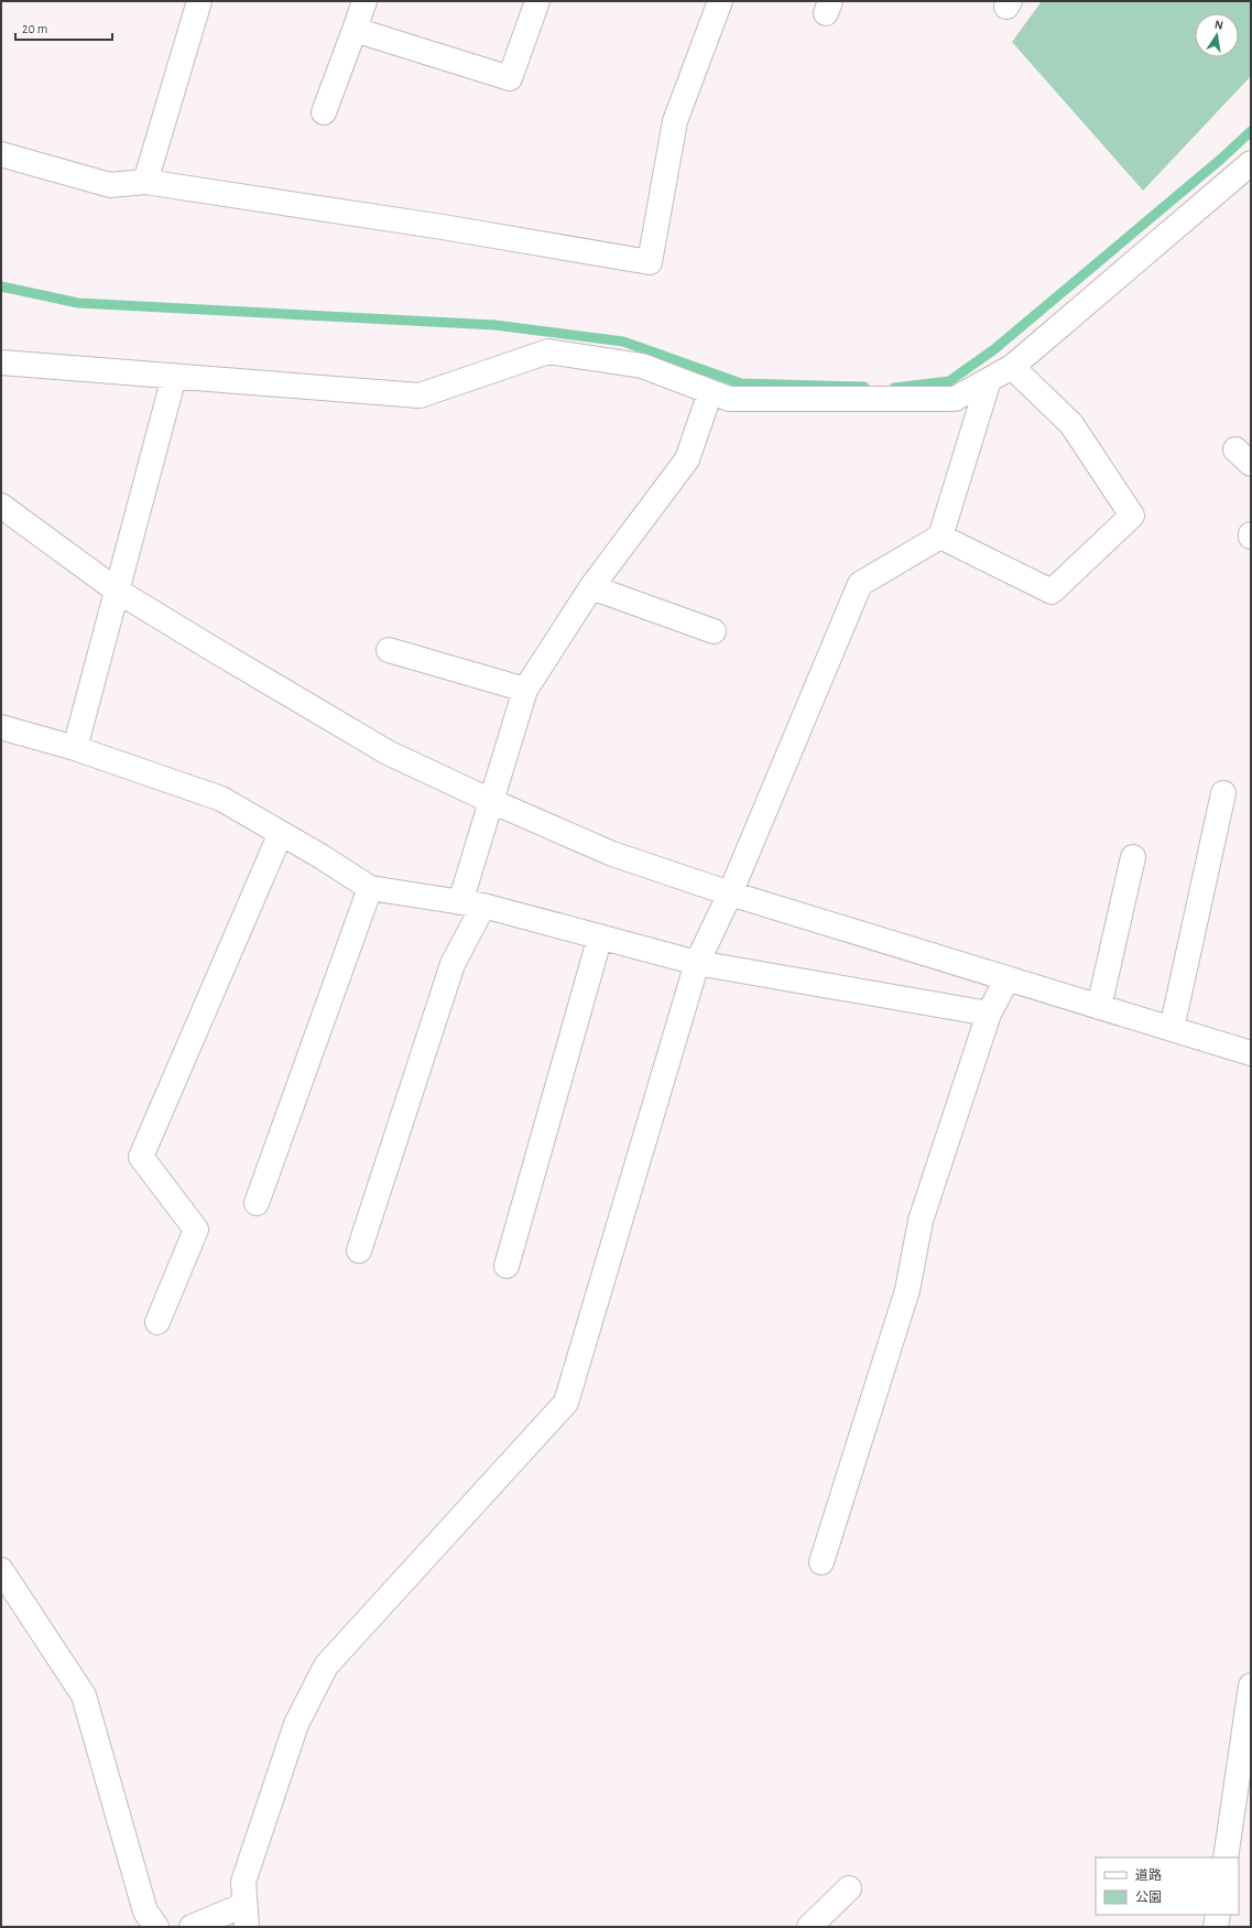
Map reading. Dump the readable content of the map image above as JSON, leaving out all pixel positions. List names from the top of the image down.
{
  "legend": ["道路", "公園"],
  "scale_bar": "20 m",
  "north": "top"
}
